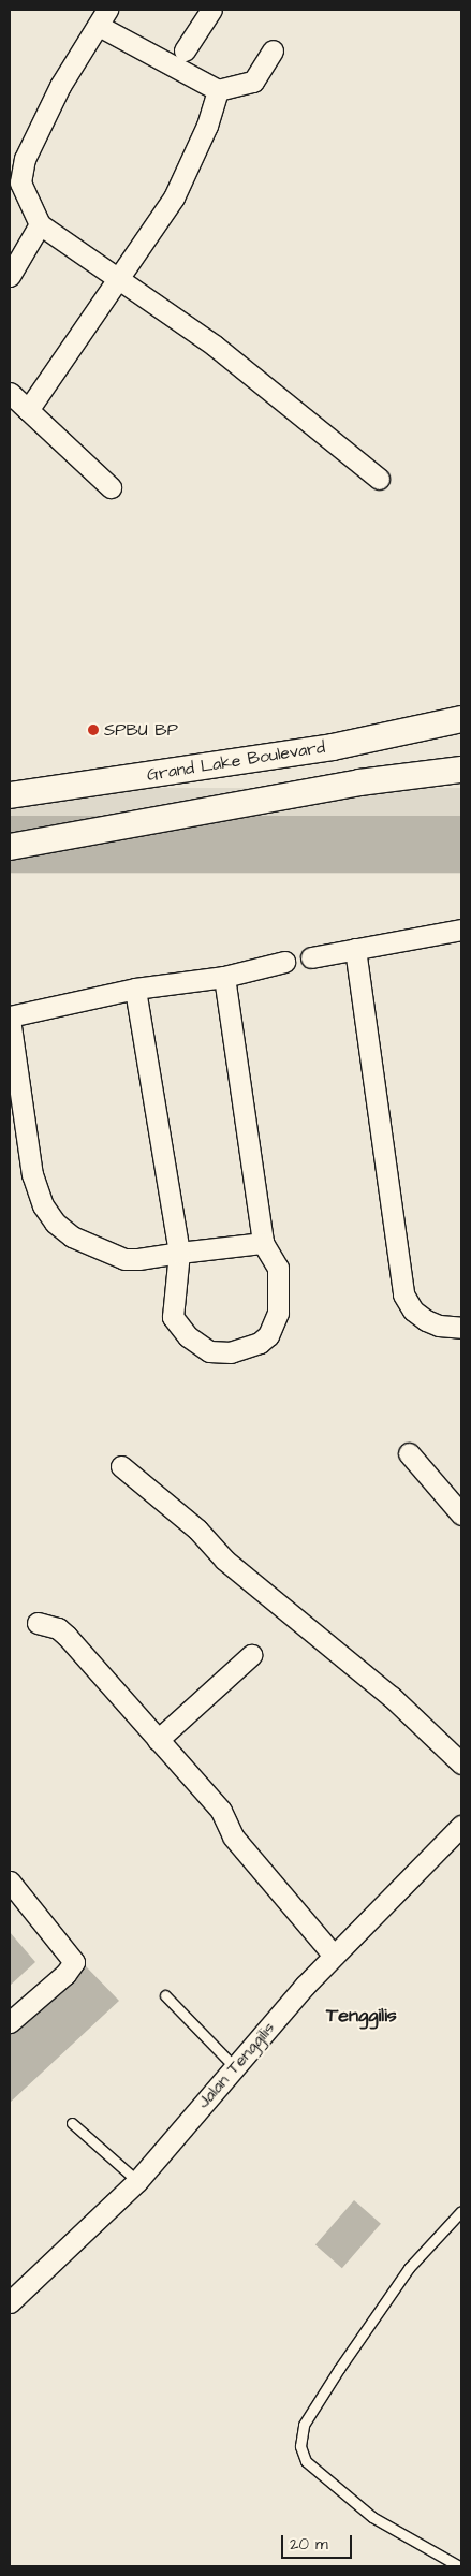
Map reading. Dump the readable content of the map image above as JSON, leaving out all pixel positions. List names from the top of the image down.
{
  "streets": {
    "street": ["Grand Lake Boulevard", "Jalan Tenggilis"]
  },
  "districts": ["Tenggilis"],
  "places": ["SPBU BP"],
  "scale_bar": "20 m"
}
